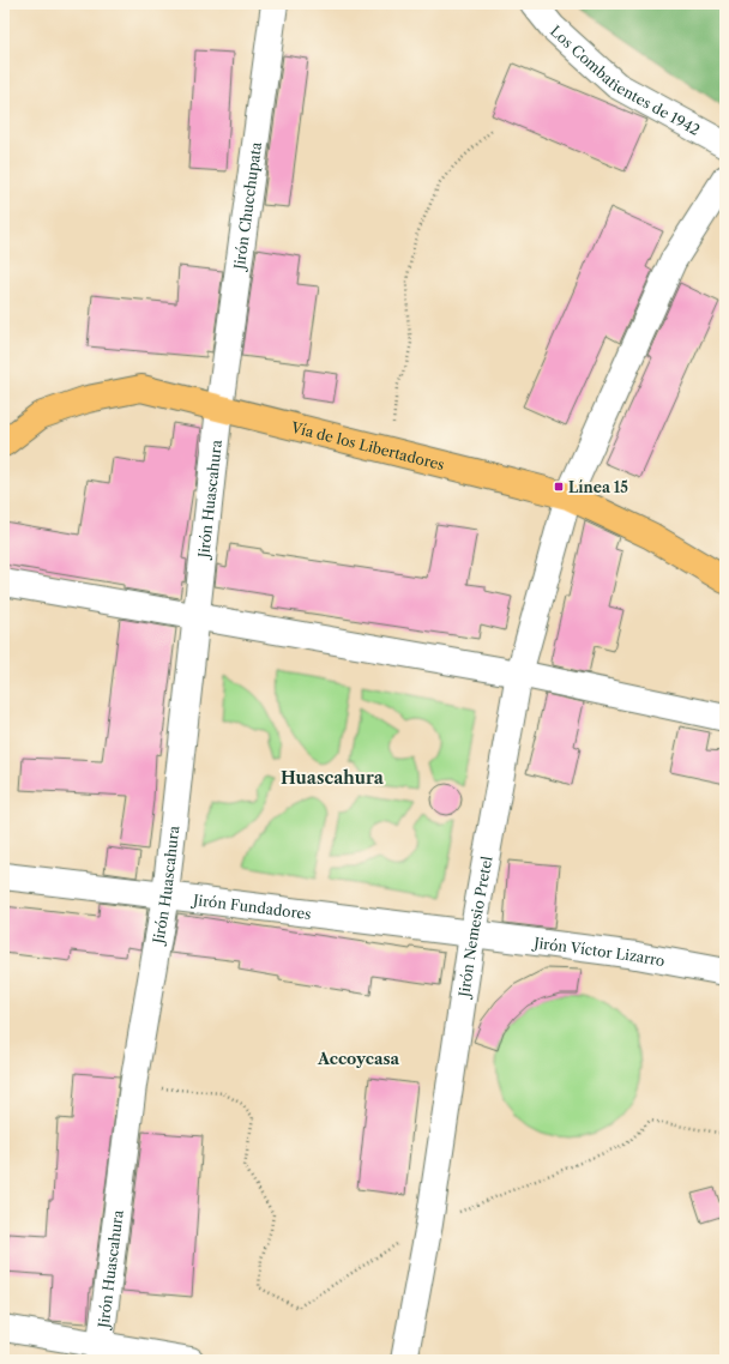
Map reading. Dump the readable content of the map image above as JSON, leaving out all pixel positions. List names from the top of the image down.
{
  "streets": {
    "highway": ["Vía de los Libertadores"],
    "street": [
      "Los Combatientes de 1942",
      "Jirón Chucchupata",
      "Jirón Huascahura",
      "Jirón Fundadores",
      "Jirón Nemesio Pretel",
      "Jirón Víctor Lizarro"
    ]
  },
  "crossings": [
    ["Jirón Chucchupata", "Vía de los Libertadores"],
    ["Jirón Chucchupata", "Jirón Huascahura"],
    ["Vía de los Libertadores", "Jirón Huascahura"],
    ["Vía de los Libertadores", "Jirón Nemesio Pretel"],
    ["Jirón Huascahura", "Jirón Fundadores"],
    ["Jirón Fundadores", "Jirón Nemesio Pretel"],
    ["Jirón Fundadores", "Jirón Víctor Lizarro"],
    ["Jirón Nemesio Pretel", "Jirón Víctor Lizarro"]
  ],
  "districts": ["Huascahura", "Accoycasa"],
  "places": {
    "transit": ["Línea 15"]
  }
}
